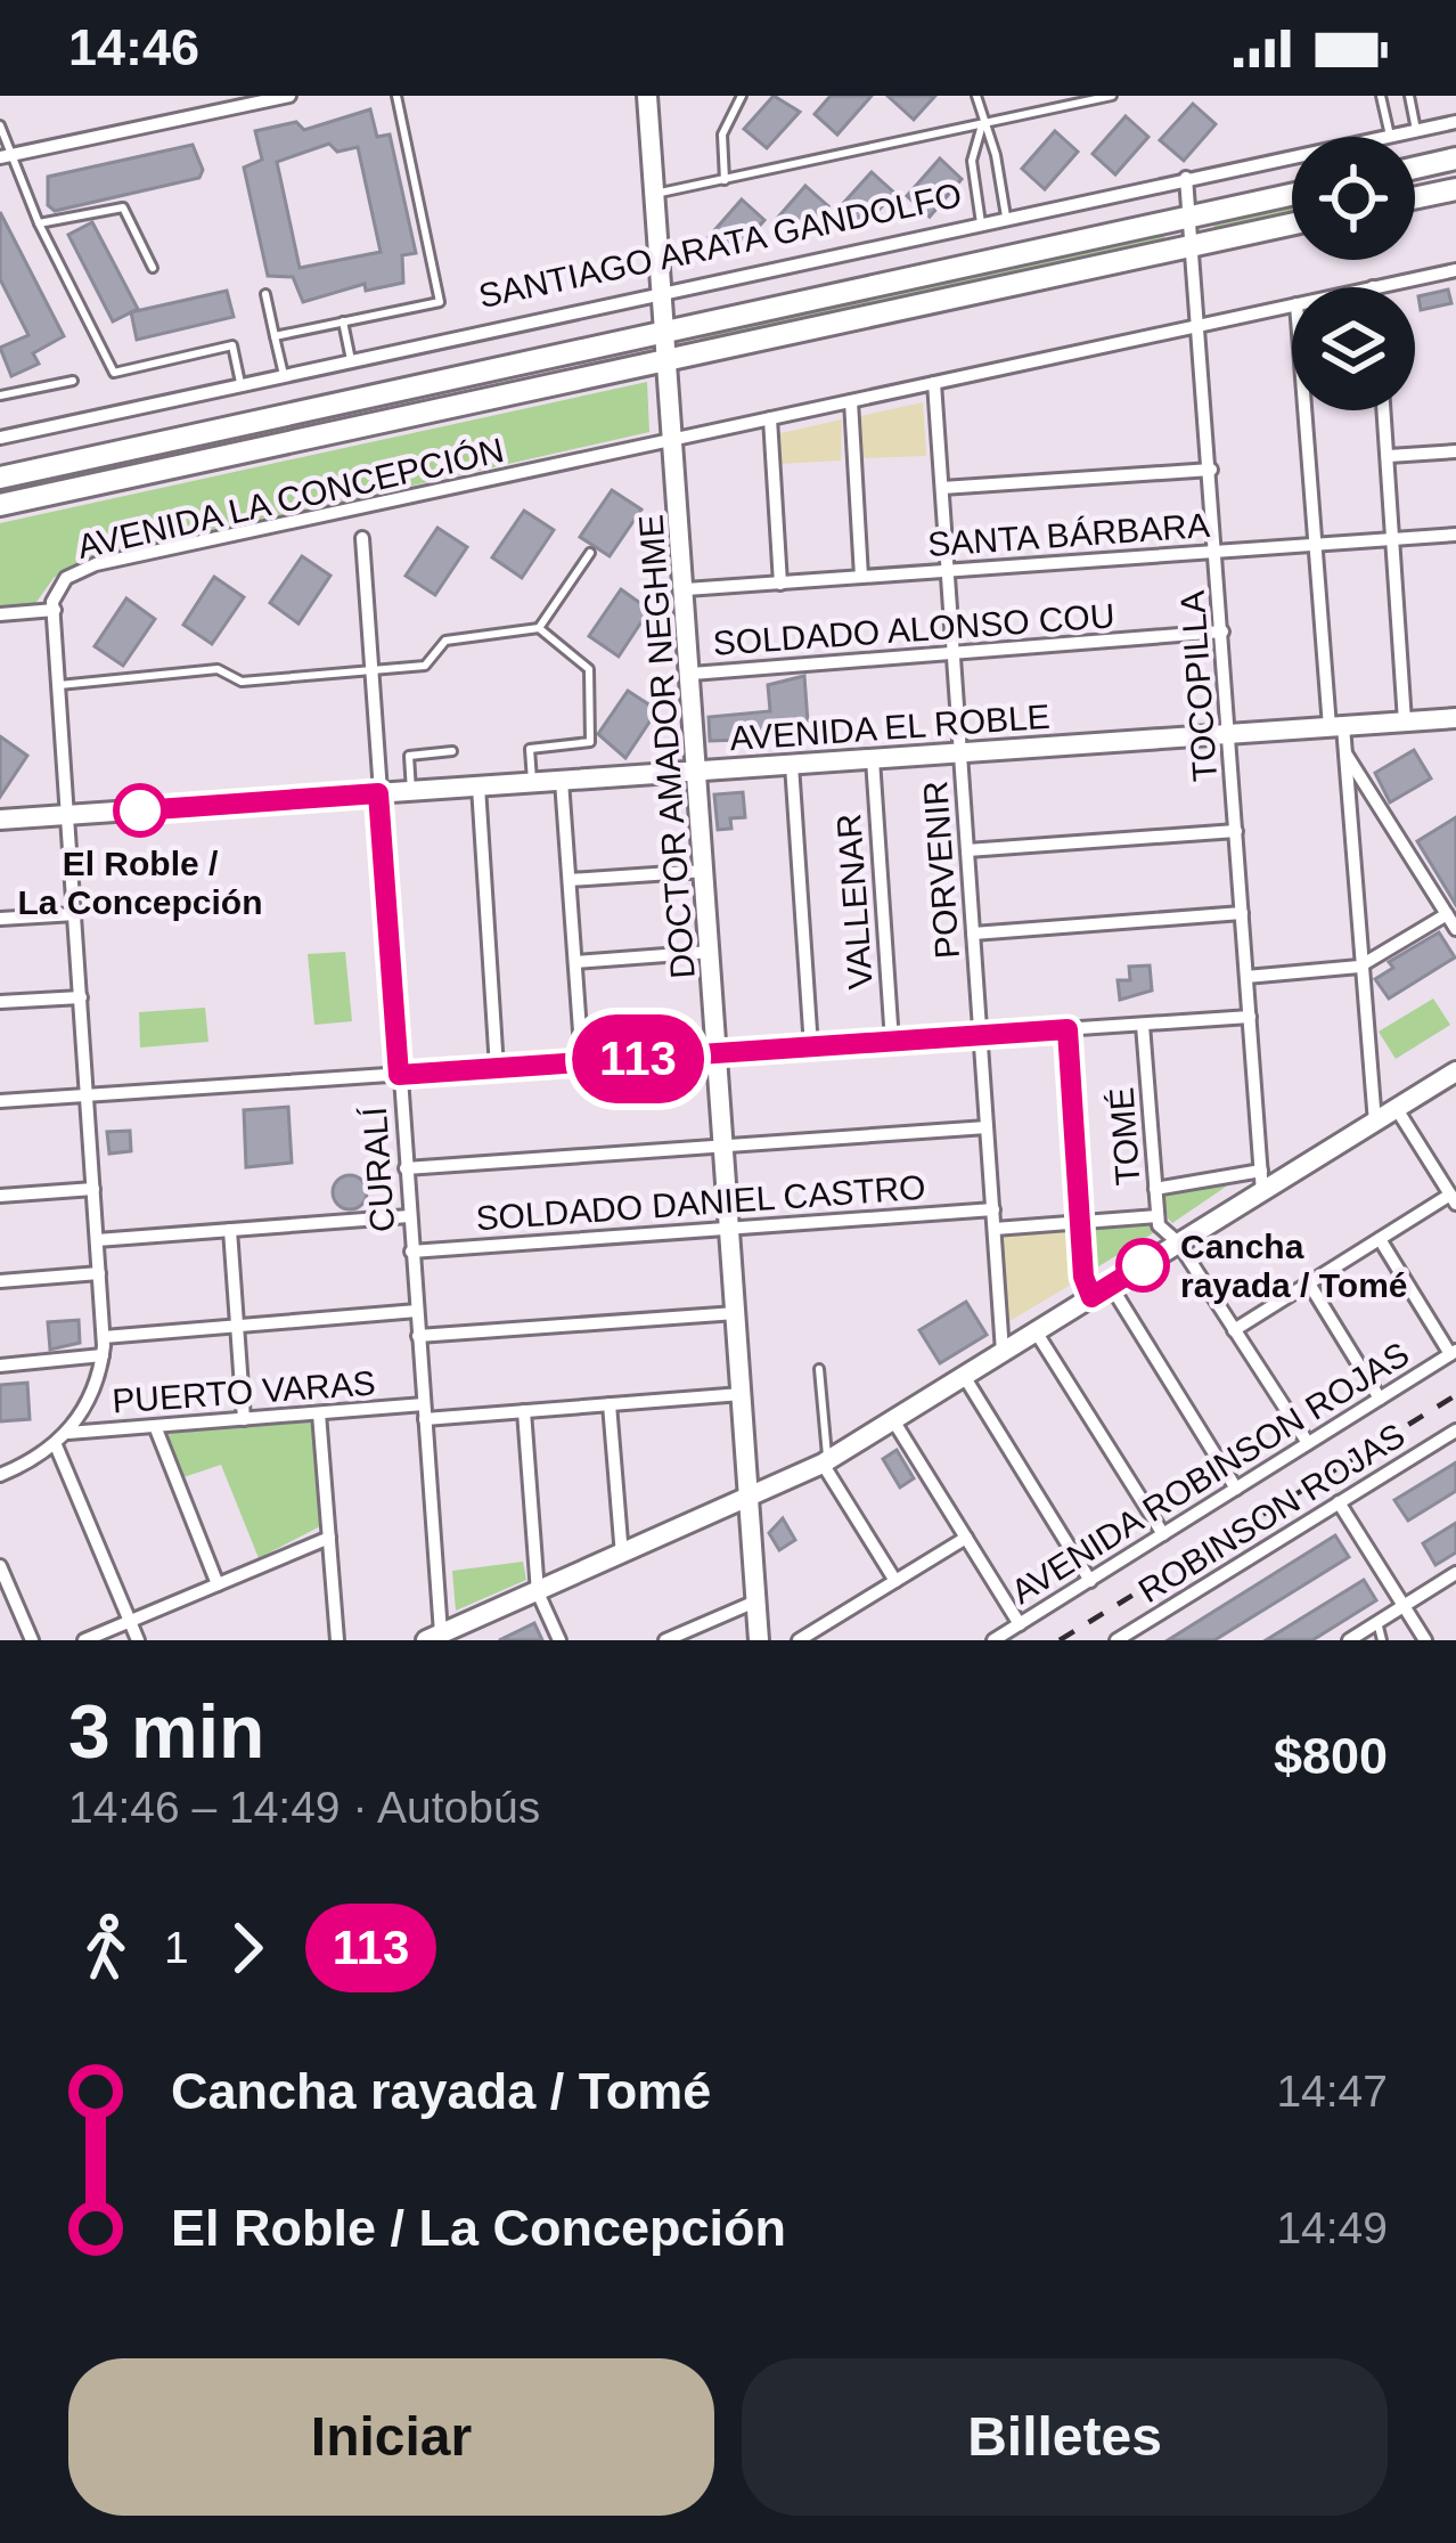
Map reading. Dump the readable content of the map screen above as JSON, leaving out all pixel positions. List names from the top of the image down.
{
  "streets": {
    "main road": ["SANTIAGO ARATA GANDOLFO"],
    "street": [
      "AVENIDA LA CONCEPCIÓN",
      "SANTA BÁRBARA",
      "SOLDADO ALONSO COU",
      "TOCOPILLA",
      "AVENIDA EL ROBLE",
      "DOCTOR AMADOR NEGHME",
      "PORVENIR",
      "VALLENAR",
      "TOMÉ",
      "CURALÍ",
      "SOLDADO DANIEL CASTRO",
      "PUERTO VARAS",
      "AVENIDA ROBINSON ROJAS",
      "ROBINSON ROJAS"
    ]
  },
  "crossings": [
    ["SANTIAGO ARATA GANDOLFO", "TOCOPILLA"],
    ["SANTIAGO ARATA GANDOLFO", "DOCTOR AMADOR NEGHME"],
    ["AVENIDA LA CONCEPCIÓN", "TOCOPILLA"],
    ["AVENIDA LA CONCEPCIÓN", "AVENIDA EL ROBLE"],
    ["AVENIDA LA CONCEPCIÓN", "DOCTOR AMADOR NEGHME"],
    ["AVENIDA LA CONCEPCIÓN", "PORVENIR"],
    ["AVENIDA LA CONCEPCIÓN", "PUERTO VARAS"],
    ["SANTA BÁRBARA", "TOCOPILLA"],
    ["SANTA BÁRBARA", "DOCTOR AMADOR NEGHME"],
    ["SANTA BÁRBARA", "PORVENIR"],
    ["SOLDADO ALONSO COU", "TOCOPILLA"],
    ["SOLDADO ALONSO COU", "DOCTOR AMADOR NEGHME"],
    ["SOLDADO ALONSO COU", "PORVENIR"],
    ["TOCOPILLA", "AVENIDA EL ROBLE"],
    ["AVENIDA EL ROBLE", "DOCTOR AMADOR NEGHME"],
    ["AVENIDA EL ROBLE", "PORVENIR"],
    ["AVENIDA EL ROBLE", "VALLENAR"],
    ["AVENIDA EL ROBLE", "CURALÍ"],
    ["DOCTOR AMADOR NEGHME", "SOLDADO DANIEL CASTRO"],
    ["DOCTOR AMADOR NEGHME", "PUERTO VARAS"],
    ["PORVENIR", "SOLDADO DANIEL CASTRO"],
    ["TOMÉ", "AVENIDA ROBINSON ROJAS"],
    ["CURALÍ", "SOLDADO DANIEL CASTRO"],
    ["CURALÍ", "PUERTO VARAS"]
  ],
  "places": ["El Roble / La Concepción", "Cancha rayada / Tomé"],
  "lines": ["bus line 113"],
  "page": {
    "status": "14:46",
    "on_map": "113",
    "heading": ["3 min", "14:46 – 14:49 · Autobús", "$800"],
    "legs": ["1", "113"],
    "list": [
      {
        "name": "Cancha rayada / Tomé",
        "value": "14:47"
      },
      {
        "name": "El Roble / La Concepción",
        "value": "14:49"
      }
    ],
    "buttons": ["Iniciar", "Billetes"]
  }
}
